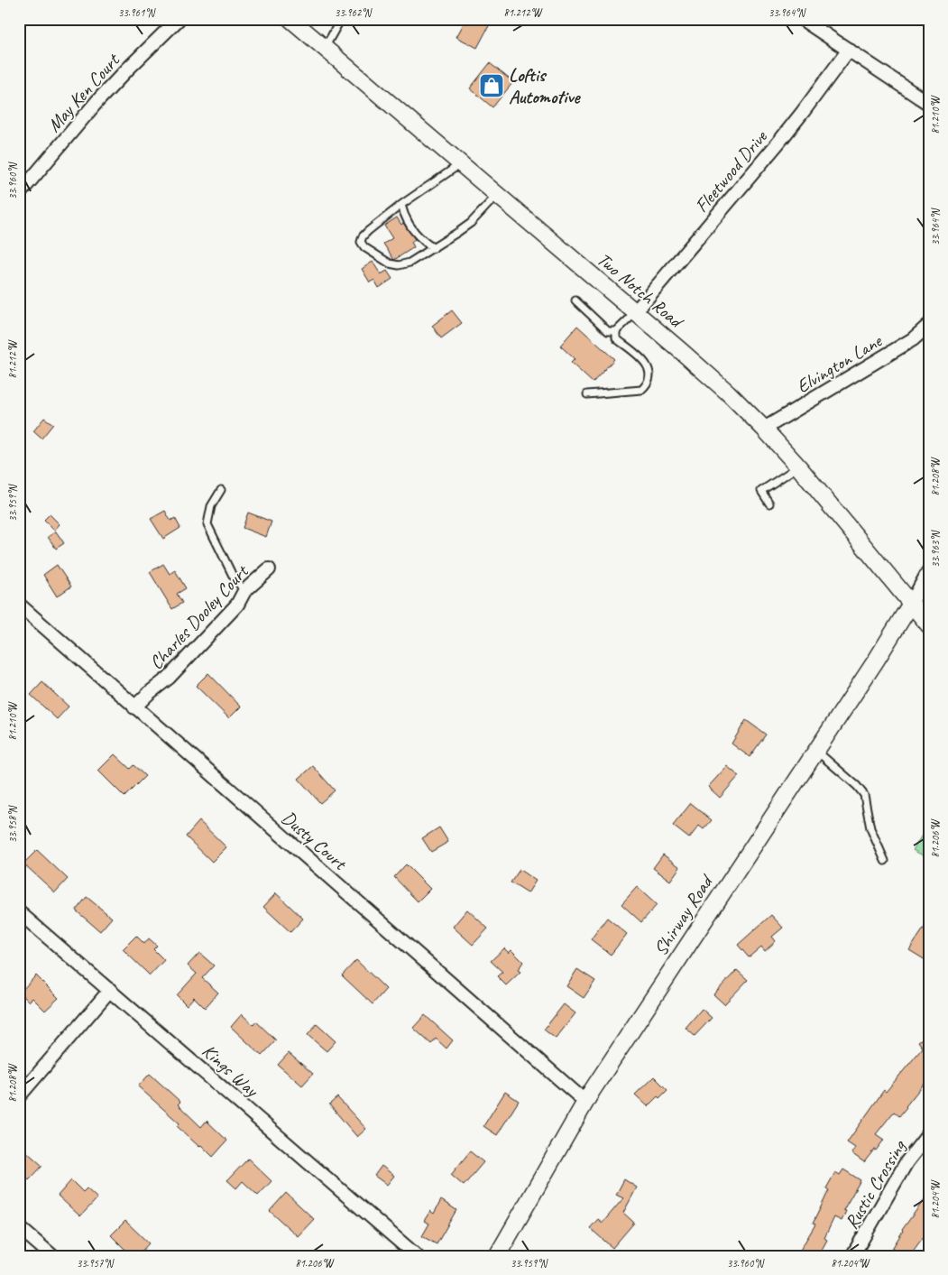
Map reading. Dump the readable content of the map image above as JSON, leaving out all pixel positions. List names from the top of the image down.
{
  "streets": {
    "street": [
      "May Ken Court",
      "Fleetwood Drive",
      "Two Notch Road",
      "Elvington Lane",
      "Charles Dooley Court",
      "Dusty Court",
      "Shirway Road",
      "Kings Way",
      "Rustic Crossing"
    ]
  },
  "crossings": [
    ["Fleetwood Drive", "Two Notch Road"],
    ["Two Notch Road", "Elvington Lane"],
    ["Two Notch Road", "Shirway Road"],
    ["Charles Dooley Court", "Dusty Court"],
    ["Dusty Court", "Shirway Road"]
  ],
  "places": {
    "shop": ["Loftis Automotive"]
  },
  "coordinates": [
    "33.961°N",
    "33.962°N",
    "81.212°W",
    "33.964°N",
    "81.210°W",
    "33.960°N",
    "81.208°W",
    "33.959°N",
    "33.963°N",
    "33.958°N",
    "81.206°W",
    "81.204°W",
    "33.957°N"
  ]
}
